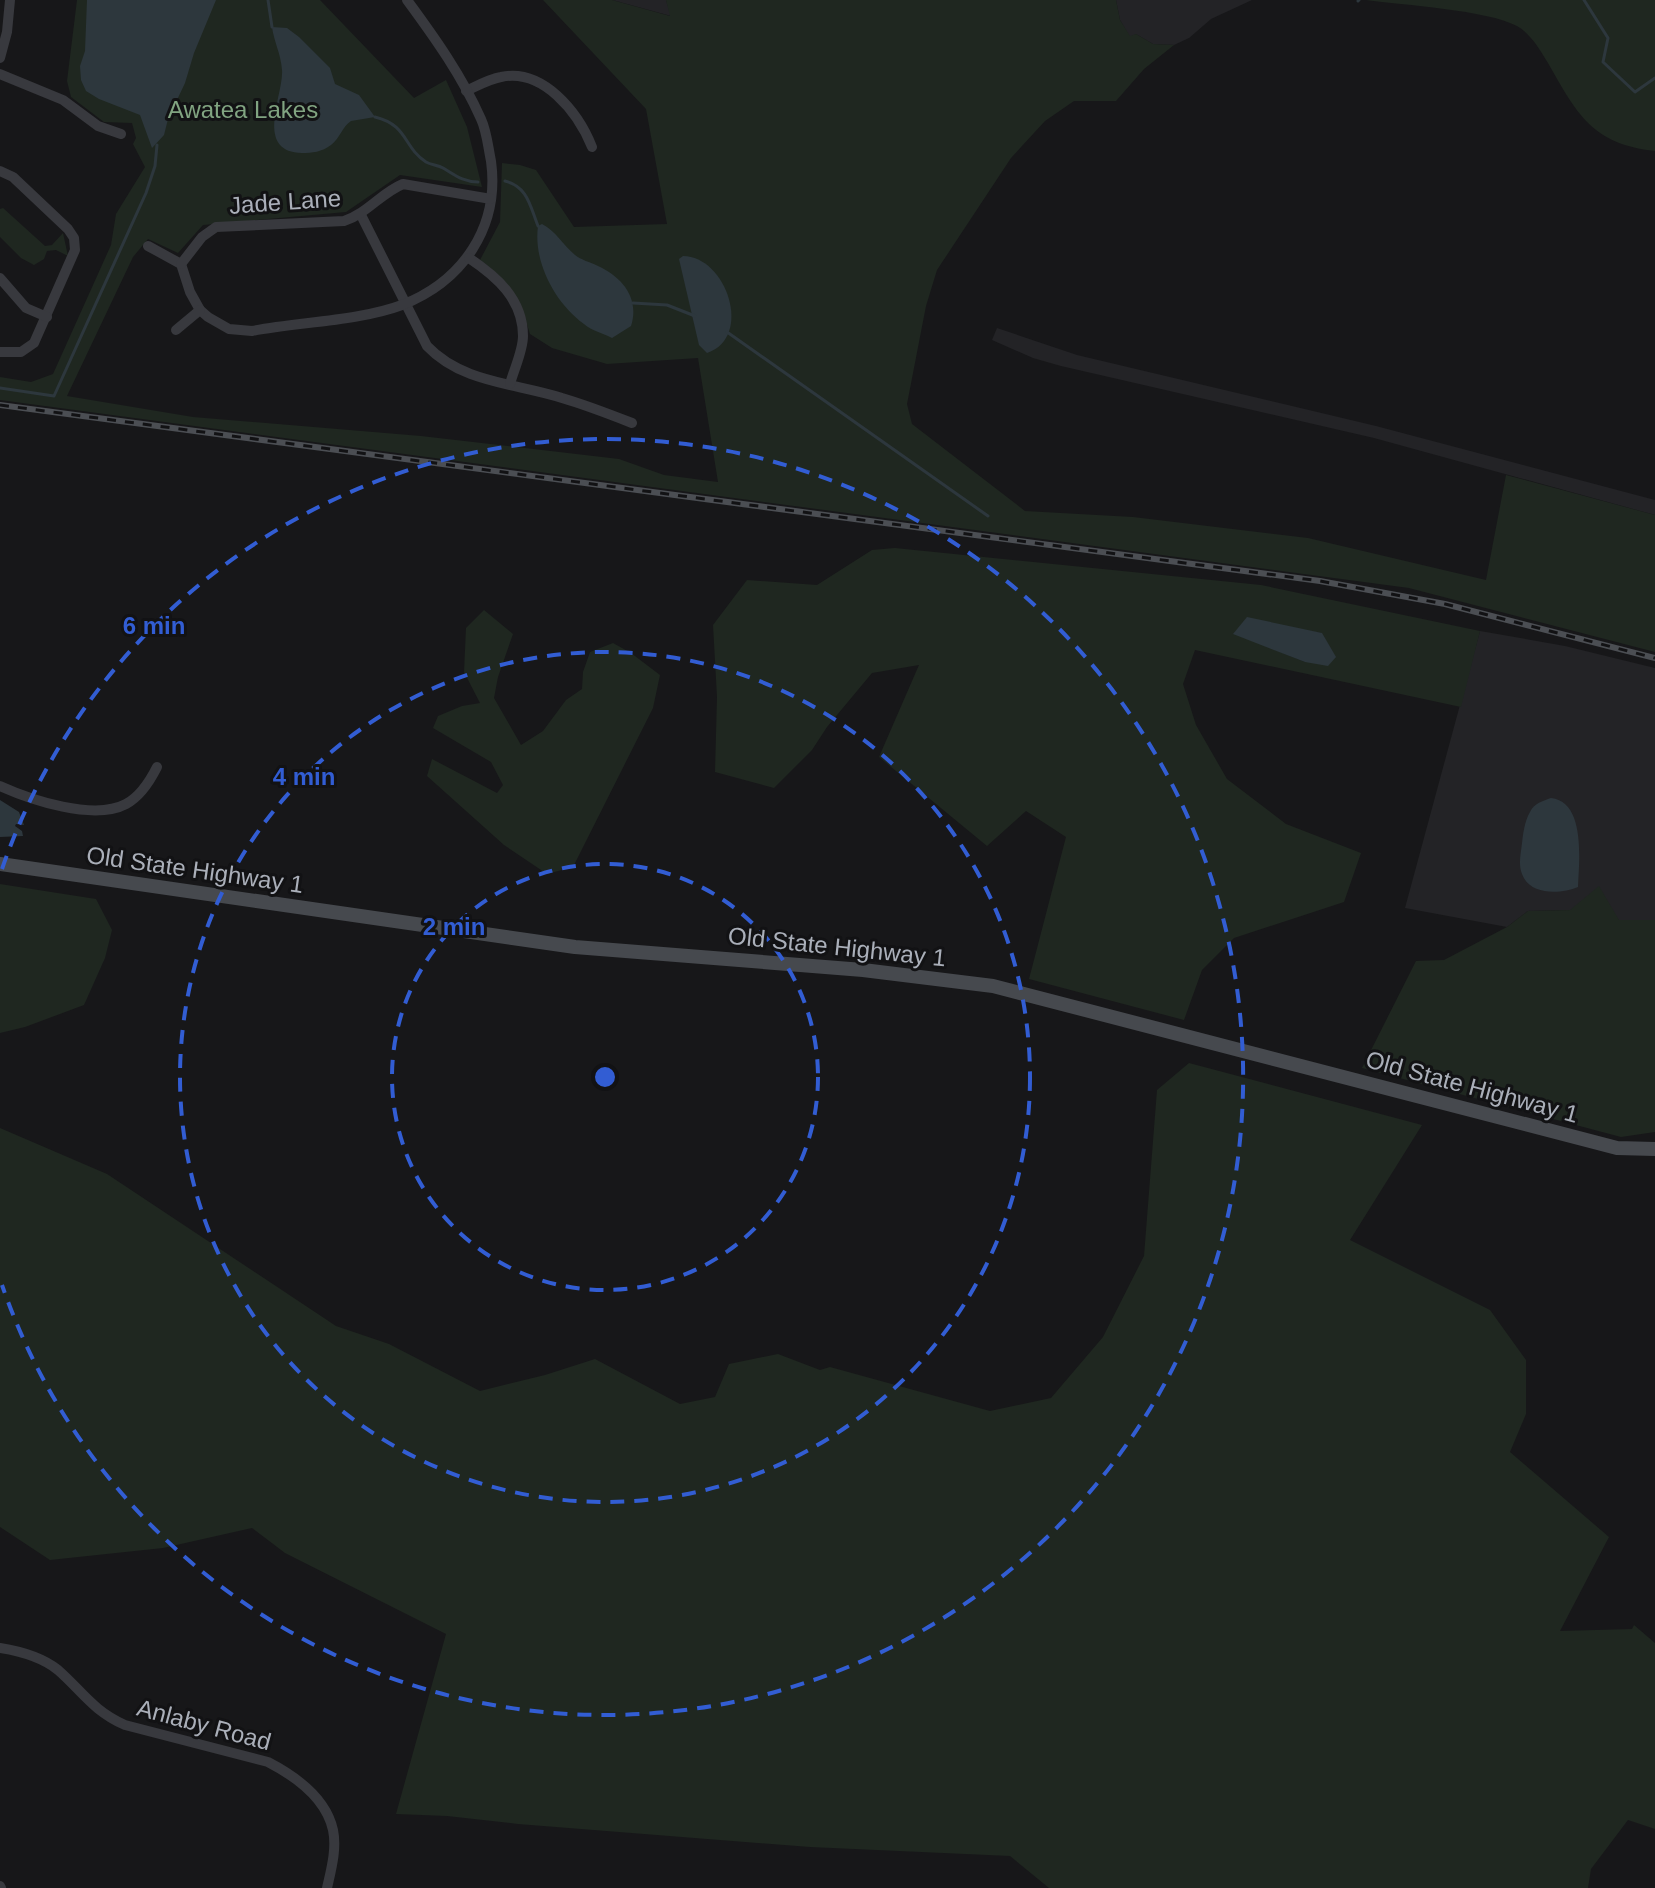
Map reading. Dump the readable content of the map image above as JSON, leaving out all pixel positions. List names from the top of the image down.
{
  "streets": {
    "main road": ["Old State Highway 1"],
    "street": ["Jade Lane", "Anlaby Road"]
  },
  "parks": ["Awatea Lakes"],
  "rings": ["6 min", "4 min", "2 min"]
}
